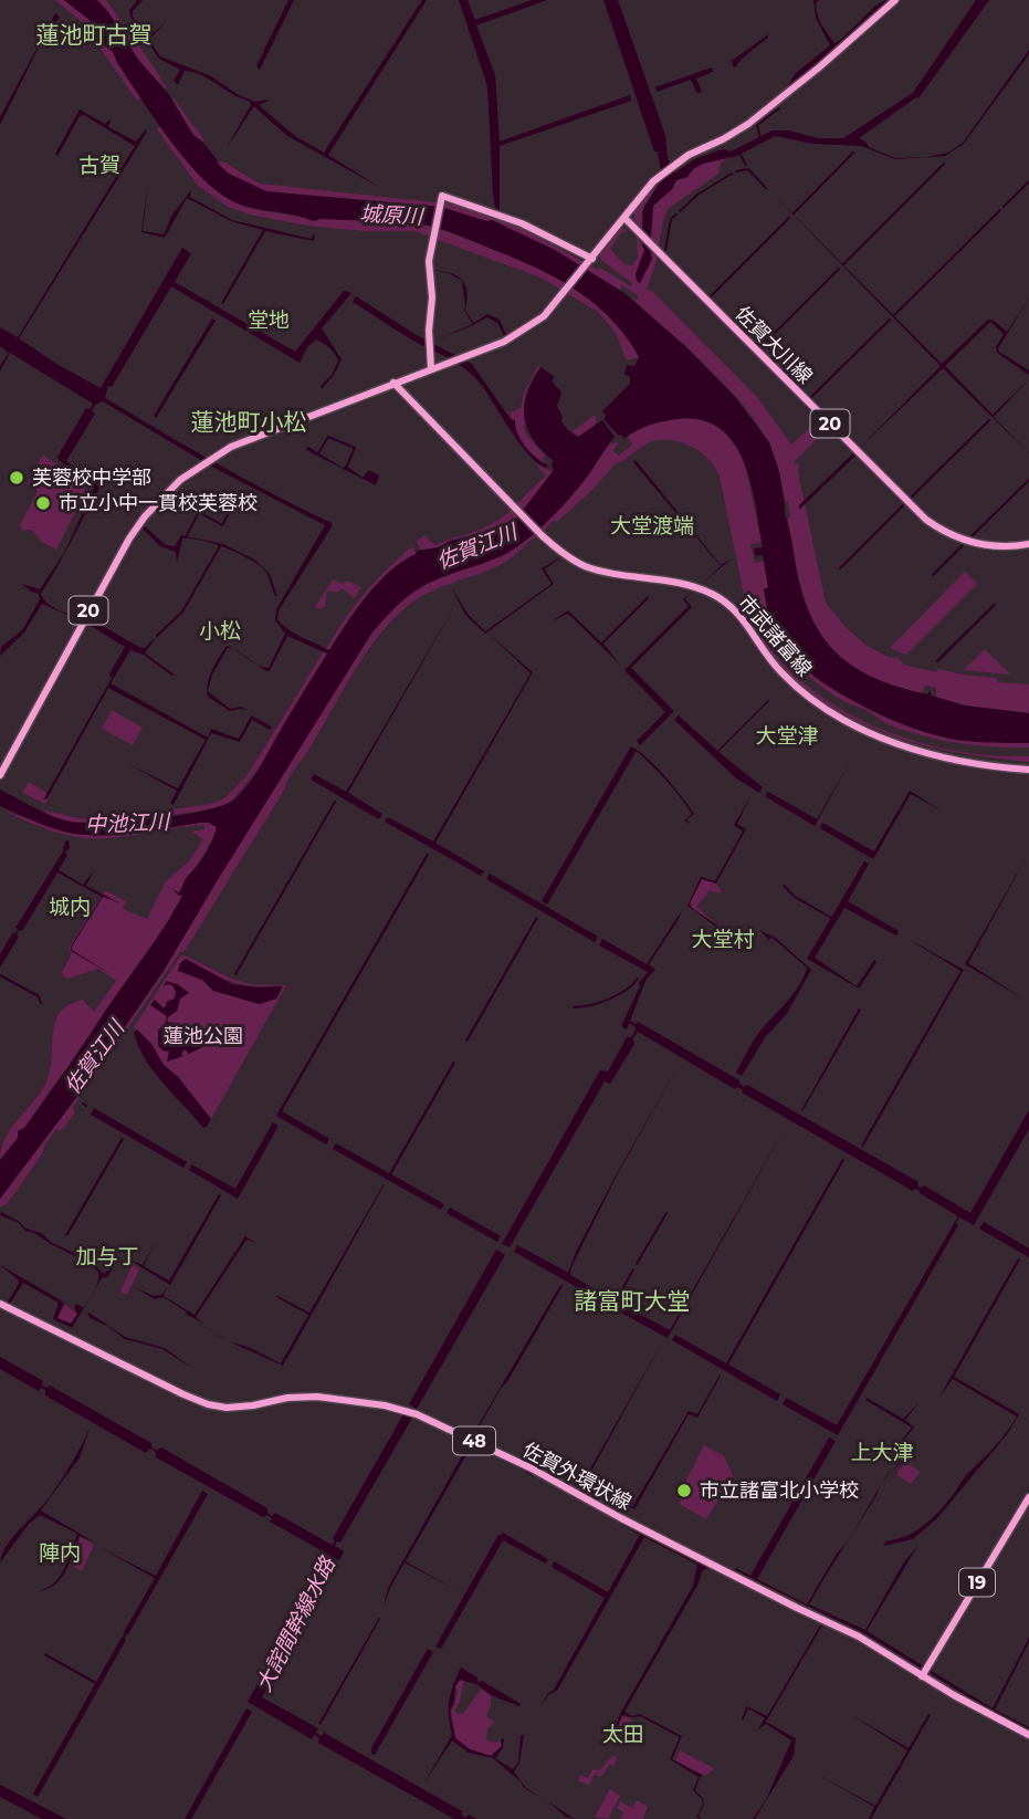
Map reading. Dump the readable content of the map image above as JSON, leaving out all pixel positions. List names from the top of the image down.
{
  "streets": {
    "main road": [
      "佐賀大川線",
      "20",
      "市武諸富線",
      "48",
      "佐賀外環状線",
      "19"
    ]
  },
  "crossings": [
    ["佐賀大川線", "20"],
    ["20", "市武諸富線"],
    ["佐賀外環状線", "19"]
  ],
  "districts": [
    "蓮池町古賀",
    "古賀",
    "堂地",
    "蓮池町小松",
    "大堂渡端",
    "小松",
    "大堂津",
    "城内",
    "大堂村",
    "加与丁",
    "諸富町大堂",
    "上大津",
    "陣内",
    "太田"
  ],
  "water": [
    "城原川",
    "佐賀江川",
    "中池江川",
    "大詫間幹線水路"
  ],
  "parks": ["蓮池公園"],
  "places": ["芙蓉校中学部", "市立小中一貫校芙蓉校", "市立諸富北小学校"]
}
